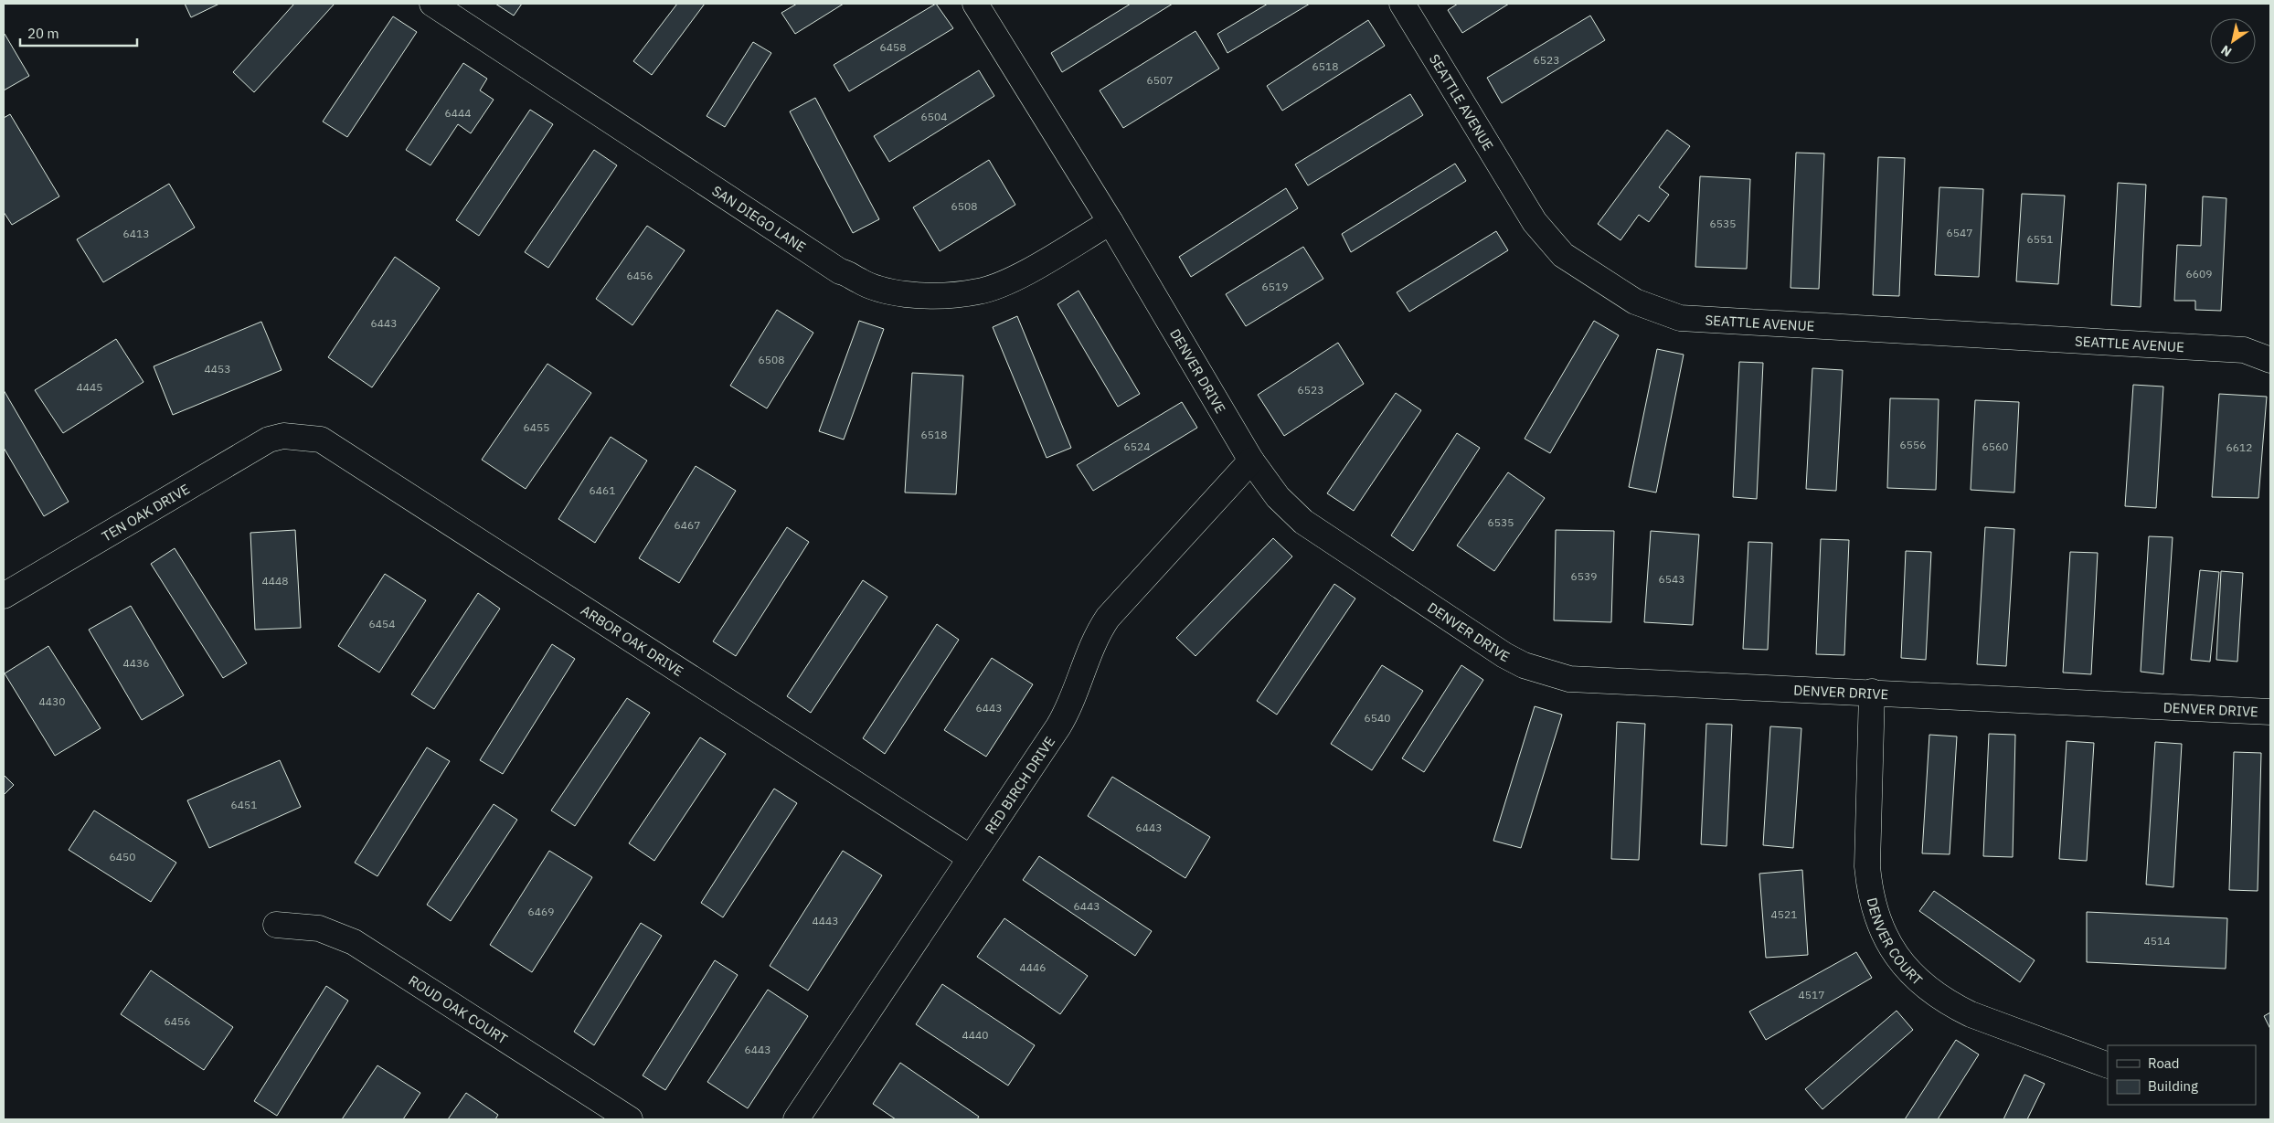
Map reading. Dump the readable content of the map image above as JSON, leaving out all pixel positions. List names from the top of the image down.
{
  "streets": {
    "street": [
      "SEATTLE AVENUE",
      "SAN DIEGO LANE",
      "DENVER DRIVE",
      "TEN OAK DRIVE",
      "ARBOR OAK DRIVE",
      "RED BIRCH DRIVE",
      "DENVER COURT",
      "ROUD OAK COURT"
    ]
  },
  "crossings": [
    ["SAN DIEGO LANE", "DENVER DRIVE"],
    ["DENVER DRIVE", "RED BIRCH DRIVE"],
    ["DENVER DRIVE", "DENVER COURT"],
    ["TEN OAK DRIVE", "ARBOR OAK DRIVE"],
    ["ARBOR OAK DRIVE", "RED BIRCH DRIVE"]
  ],
  "house_numbers": [
    "6458",
    "6523",
    "6518",
    "6507",
    "6444",
    "6504",
    "6508",
    "6535",
    "6547",
    "6413",
    "6551",
    "6609",
    "6456",
    "6519",
    "6443",
    "6508",
    "4453",
    "4445",
    "6523",
    "6455",
    "6518",
    "6556",
    "6524",
    "6560",
    "6612",
    "6461",
    "6535",
    "6467",
    "6539",
    "6543",
    "4448",
    "6454",
    "4436",
    "4430",
    "6443",
    "6540",
    "6451",
    "6443",
    "6450",
    "6443",
    "6469",
    "4521",
    "4443",
    "4514",
    "4446",
    "4517",
    "6456",
    "4440",
    "6443"
  ],
  "legend": ["Road", "Building"],
  "scale_bar": "20 m",
  "north": "bottom left"
}
